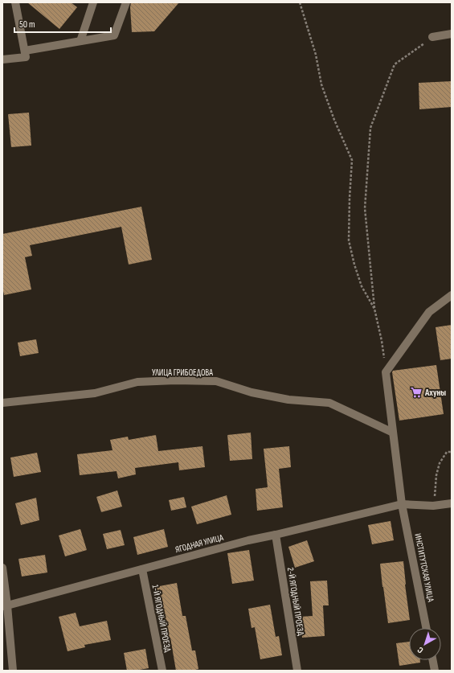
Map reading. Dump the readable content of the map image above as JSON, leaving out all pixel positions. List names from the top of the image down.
{
  "streets": {
    "street": [
      "УЛИЦА ГРИБОЕДОВА",
      "ЯГОДНАЯ УЛИЦА",
      "ИНСТИТУТСКАЯ УЛИЦА",
      "2-Й ЯГОДНЫЙ ПРОЕЗД",
      "1-Й ЯГОДНЫЙ ПРОЕЗД"
    ]
  },
  "crossings": [
    ["УЛИЦА ГРИБОЕДОВА", "ИНСТИТУТСКАЯ УЛИЦА"],
    ["ЯГОДНАЯ УЛИЦА", "ИНСТИТУТСКАЯ УЛИЦА"],
    ["ЯГОДНАЯ УЛИЦА", "2-Й ЯГОДНЫЙ ПРОЕЗД"],
    ["ЯГОДНАЯ УЛИЦА", "1-Й ЯГОДНЫЙ ПРОЕЗД"]
  ],
  "places": {
    "supermarket": ["Ахуны"]
  },
  "scale_bar": "50 m",
  "north": "bottom left"
}
